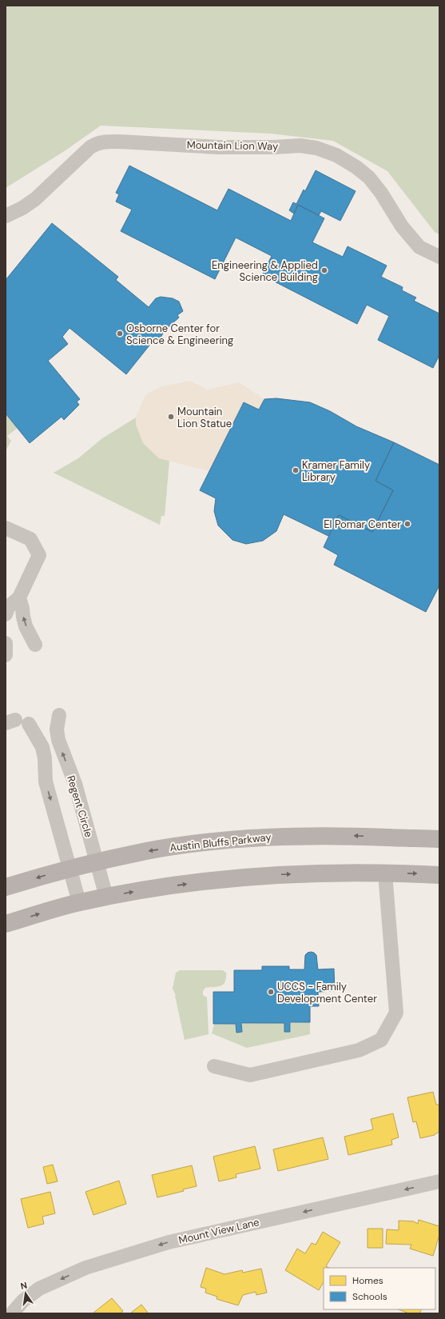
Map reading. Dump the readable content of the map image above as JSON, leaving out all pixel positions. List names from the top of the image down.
{
  "streets": {
    "main road": ["Austin Bluffs Parkway"],
    "street": ["Mountain Lion Way", "Regent Circle", "Mount View Lane"]
  },
  "crossings": [
    ["Regent Circle", "Austin Bluffs Parkway"]
  ],
  "one_way": ["Mount View Lane"],
  "places": [
    "Engineering & Applied Science Building",
    "Osborne Center for Science & Engineering",
    "Mountain Lion Statue",
    "Kramer Family Library",
    "El Pomar Center",
    "UCCS - Family Development Center"
  ],
  "legend": ["Homes", "Schools"],
  "north": "top"
}
